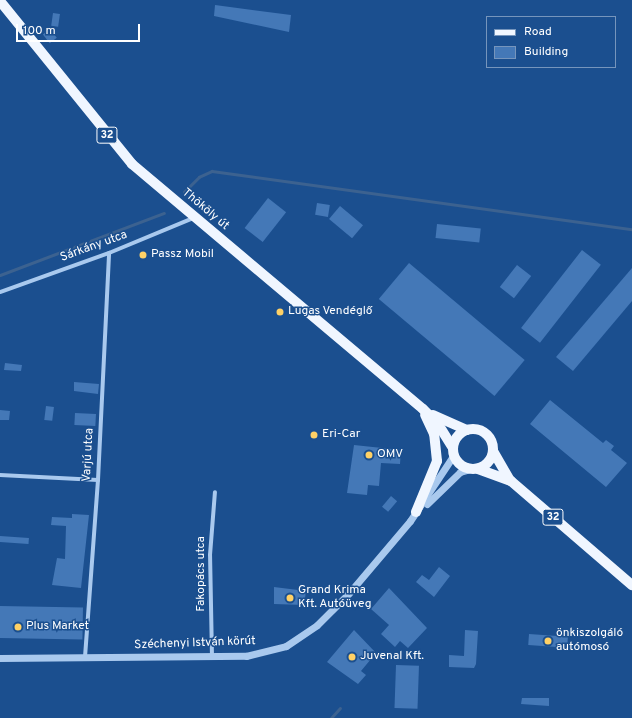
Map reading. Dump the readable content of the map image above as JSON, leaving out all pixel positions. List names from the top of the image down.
{
  "streets": {
    "main road": ["32", "Thököly út"],
    "street": [
      "Sárkány utca",
      "Varjú utca",
      "Fakopács utca",
      "Széchenyi István körút"
    ]
  },
  "crossings": [
    ["32", "Thököly út"],
    ["32", "Széchenyi István körút"],
    ["Thököly út", "Sárkány utca"],
    ["Thököly út", "Széchenyi István körút"],
    ["Sárkány utca", "Varjú utca"],
    ["Varjú utca", "Széchenyi István körút"],
    ["Fakopács utca", "Széchenyi István körút"]
  ],
  "places": [
    "Passz Mobil",
    "Lugas Vendéglő",
    "Eri-Car",
    "OMV",
    "Grand Krima Kft. Autóüveg",
    "Plus Market",
    "önkiszolgáló autómosó",
    "Juvenal Kft."
  ],
  "legend": ["Road", "Building"],
  "scale_bar": "100 m"
}
